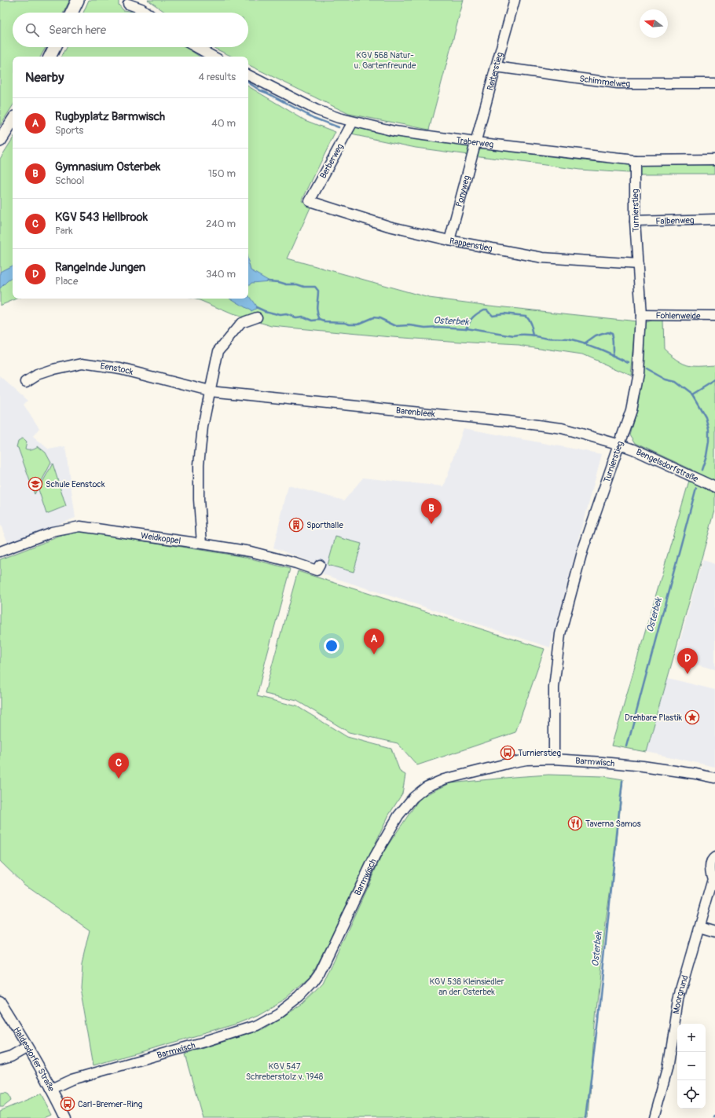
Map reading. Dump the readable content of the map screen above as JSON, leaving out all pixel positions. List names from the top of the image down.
{
  "streets": {
    "street": [
      "Reiterstieg",
      "Schimmelweg",
      "Traberweg",
      "Berberweg",
      "Ponyweg",
      "Turnierstieg",
      "Falbenweg",
      "Rappenstieg",
      "Fohlenweide",
      "Eenstock",
      "Barenbleek",
      "Bengelsdorfstraße",
      "Weidkoppel",
      "Barmwisch",
      "Moorgrund",
      "Haldesdorfer Straße"
    ]
  },
  "crossings": [
    ["Reiterstieg", "Schimmelweg"],
    ["Reiterstieg", "Traberweg"],
    ["Reiterstieg", "Ponyweg"],
    ["Traberweg", "Berberweg"],
    ["Traberweg", "Ponyweg"],
    ["Traberweg", "Turnierstieg"],
    ["Berberweg", "Rappenstieg"],
    ["Ponyweg", "Rappenstieg"],
    ["Turnierstieg", "Falbenweg"],
    ["Turnierstieg", "Rappenstieg"],
    ["Turnierstieg", "Fohlenweide"],
    ["Turnierstieg", "Barenbleek"],
    ["Turnierstieg", "Bengelsdorfstraße"],
    ["Turnierstieg", "Barmwisch"],
    ["Eenstock", "Barenbleek"],
    ["Barenbleek", "Bengelsdorfstraße"],
    ["Barmwisch", "Haldesdorfer Straße"]
  ],
  "water": ["Osterbek"],
  "parks": ["KGV 568 Natur- u. Gartenfreunde", "KGV 538 Kleinsiedler an der Osterbek", "KGV 547 Schreberstolz v. 1948"],
  "places": {
    "school or university": ["Schule Eenstock"],
    "building": ["Sporthalle"],
    "place": ["Drehbare Plastik"],
    "bus stop": ["Turnierstieg", "Carl-Bremer-Ring"],
    "restaurant": ["Taverna Samos"]
  },
  "north": "left",
  "page": {
    "search": "Search here",
    "heading": ["Nearby", "4 results"],
    "list": [
      {
        "mark": "A",
        "name": "Rugbyplatz Barmwisch",
        "note": "Sports",
        "value": "40 m"
      },
      {
        "mark": "B",
        "name": "Gymnasium Osterbek",
        "note": "School",
        "value": "150 m"
      },
      {
        "mark": "C",
        "name": "KGV 543 Hellbrook",
        "note": "Park",
        "value": "240 m"
      },
      {
        "mark": "D",
        "name": "Rangelnde Jungen",
        "note": "Place",
        "value": "340 m"
      }
    ],
    "pins": [
      "B",
      "A",
      "D",
      "C"
    ],
    "map_buttons": ["+", "−"]
  }
}
